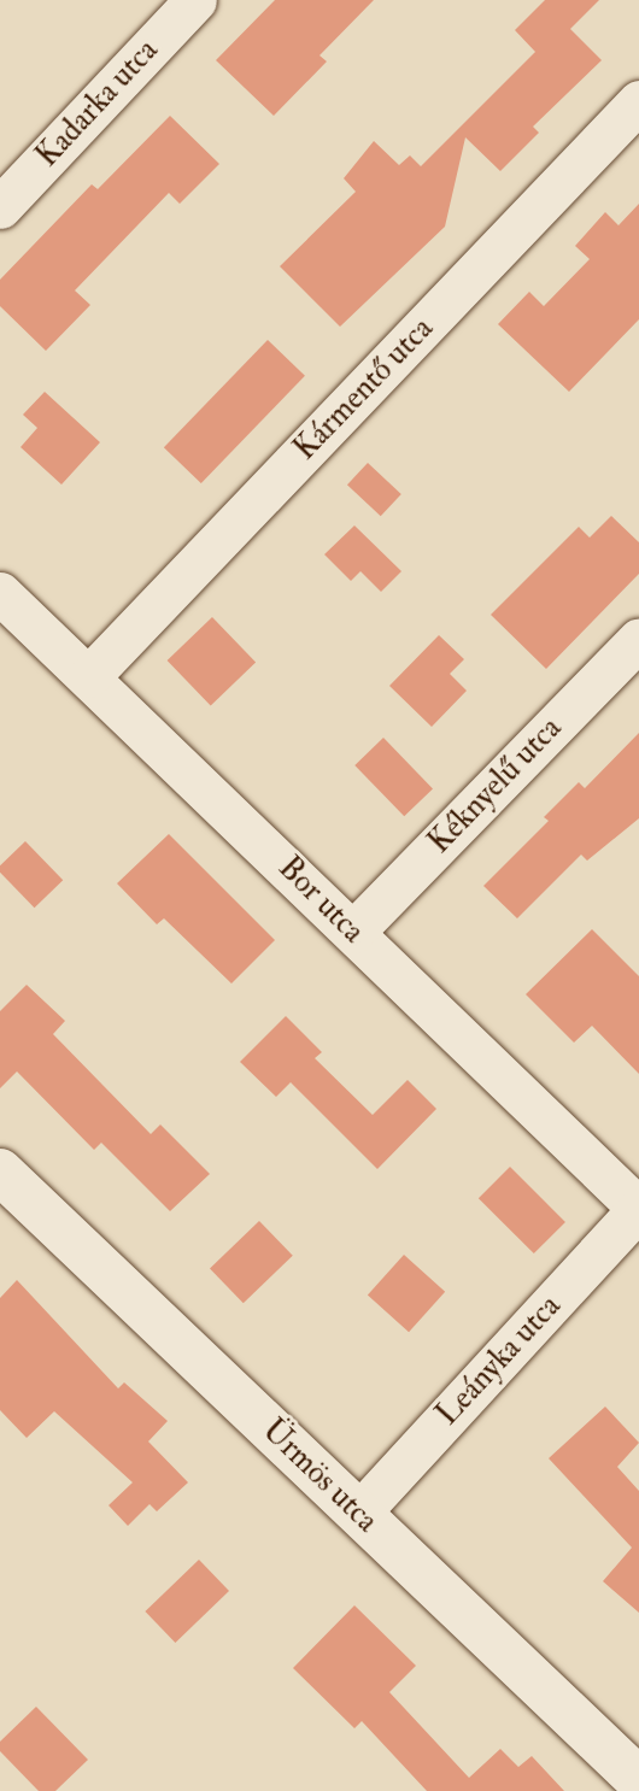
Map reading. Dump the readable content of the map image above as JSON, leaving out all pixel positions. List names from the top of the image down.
{
  "streets": {
    "street": [
      "Kadarka utca",
      "Kármentő utca",
      "Kéknyelű utca",
      "Bor utca",
      "Leányka utca",
      "Ürmös utca"
    ]
  },
  "crossings": [
    ["Kármentő utca", "Bor utca"],
    ["Kéknyelű utca", "Bor utca"],
    ["Bor utca", "Leányka utca"],
    ["Leányka utca", "Ürmös utca"]
  ]
}
